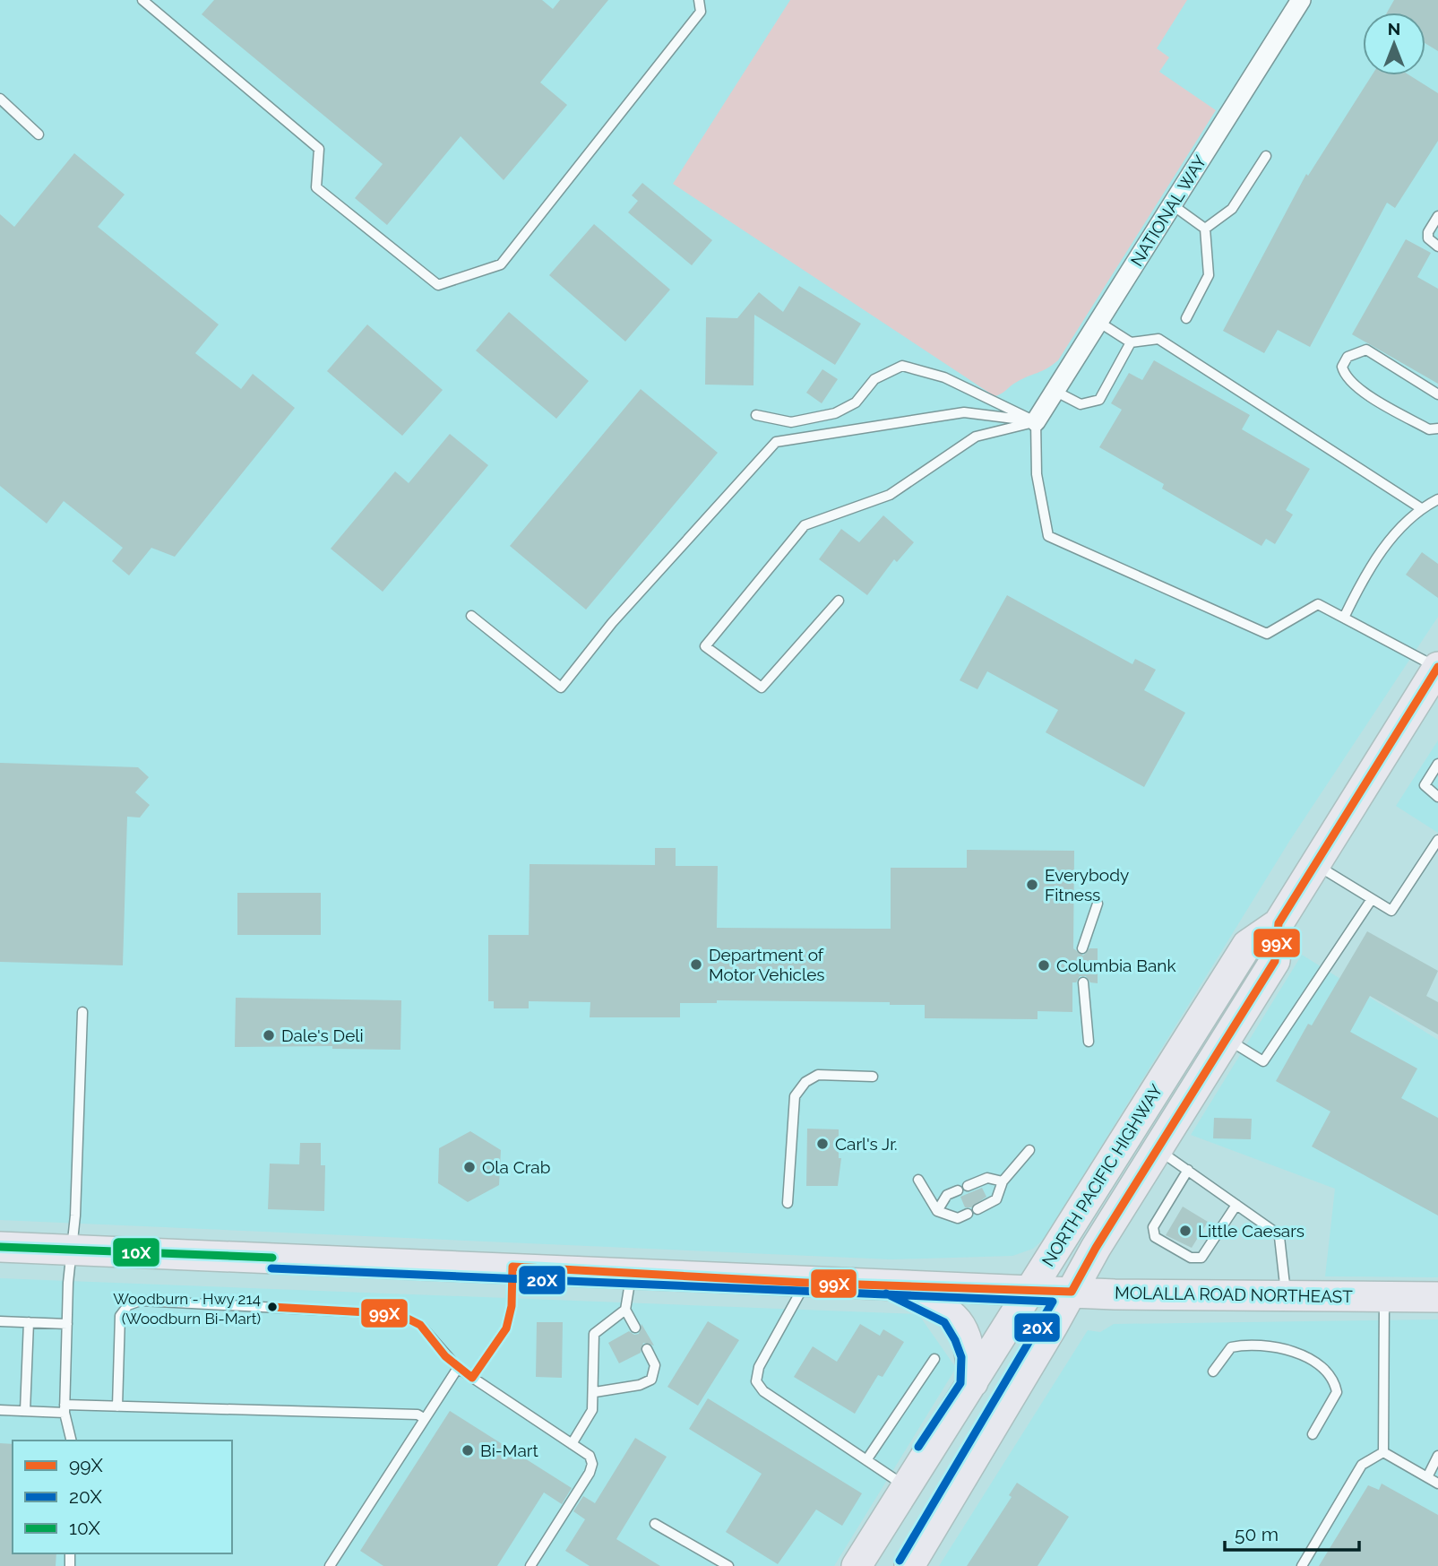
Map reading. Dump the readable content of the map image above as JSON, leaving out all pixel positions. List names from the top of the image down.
{
  "streets": {
    "main road": ["NORTH PACIFIC HIGHWAY", "MOLALLA ROAD NORTHEAST"],
    "street": ["NATIONAL WAY"]
  },
  "crossings": [
    ["NORTH PACIFIC HIGHWAY", "MOLALLA ROAD NORTHEAST"]
  ],
  "places": [
    "Everybody Fitness",
    "Department of Motor Vehicles",
    "Columbia Bank",
    "Dale's Deli",
    "Carl's Jr.",
    "Ola Crab",
    "Little Caesars",
    "Woodburn - Hwy 214 (Woodburn Bi-Mart)",
    "Bi-Mart"
  ],
  "lines": ["transit line 99X", "transit line 10X", "transit line 20X"],
  "legend": ["99X", "20X", "10X"],
  "scale_bar": "50 m",
  "north": "top"
}
